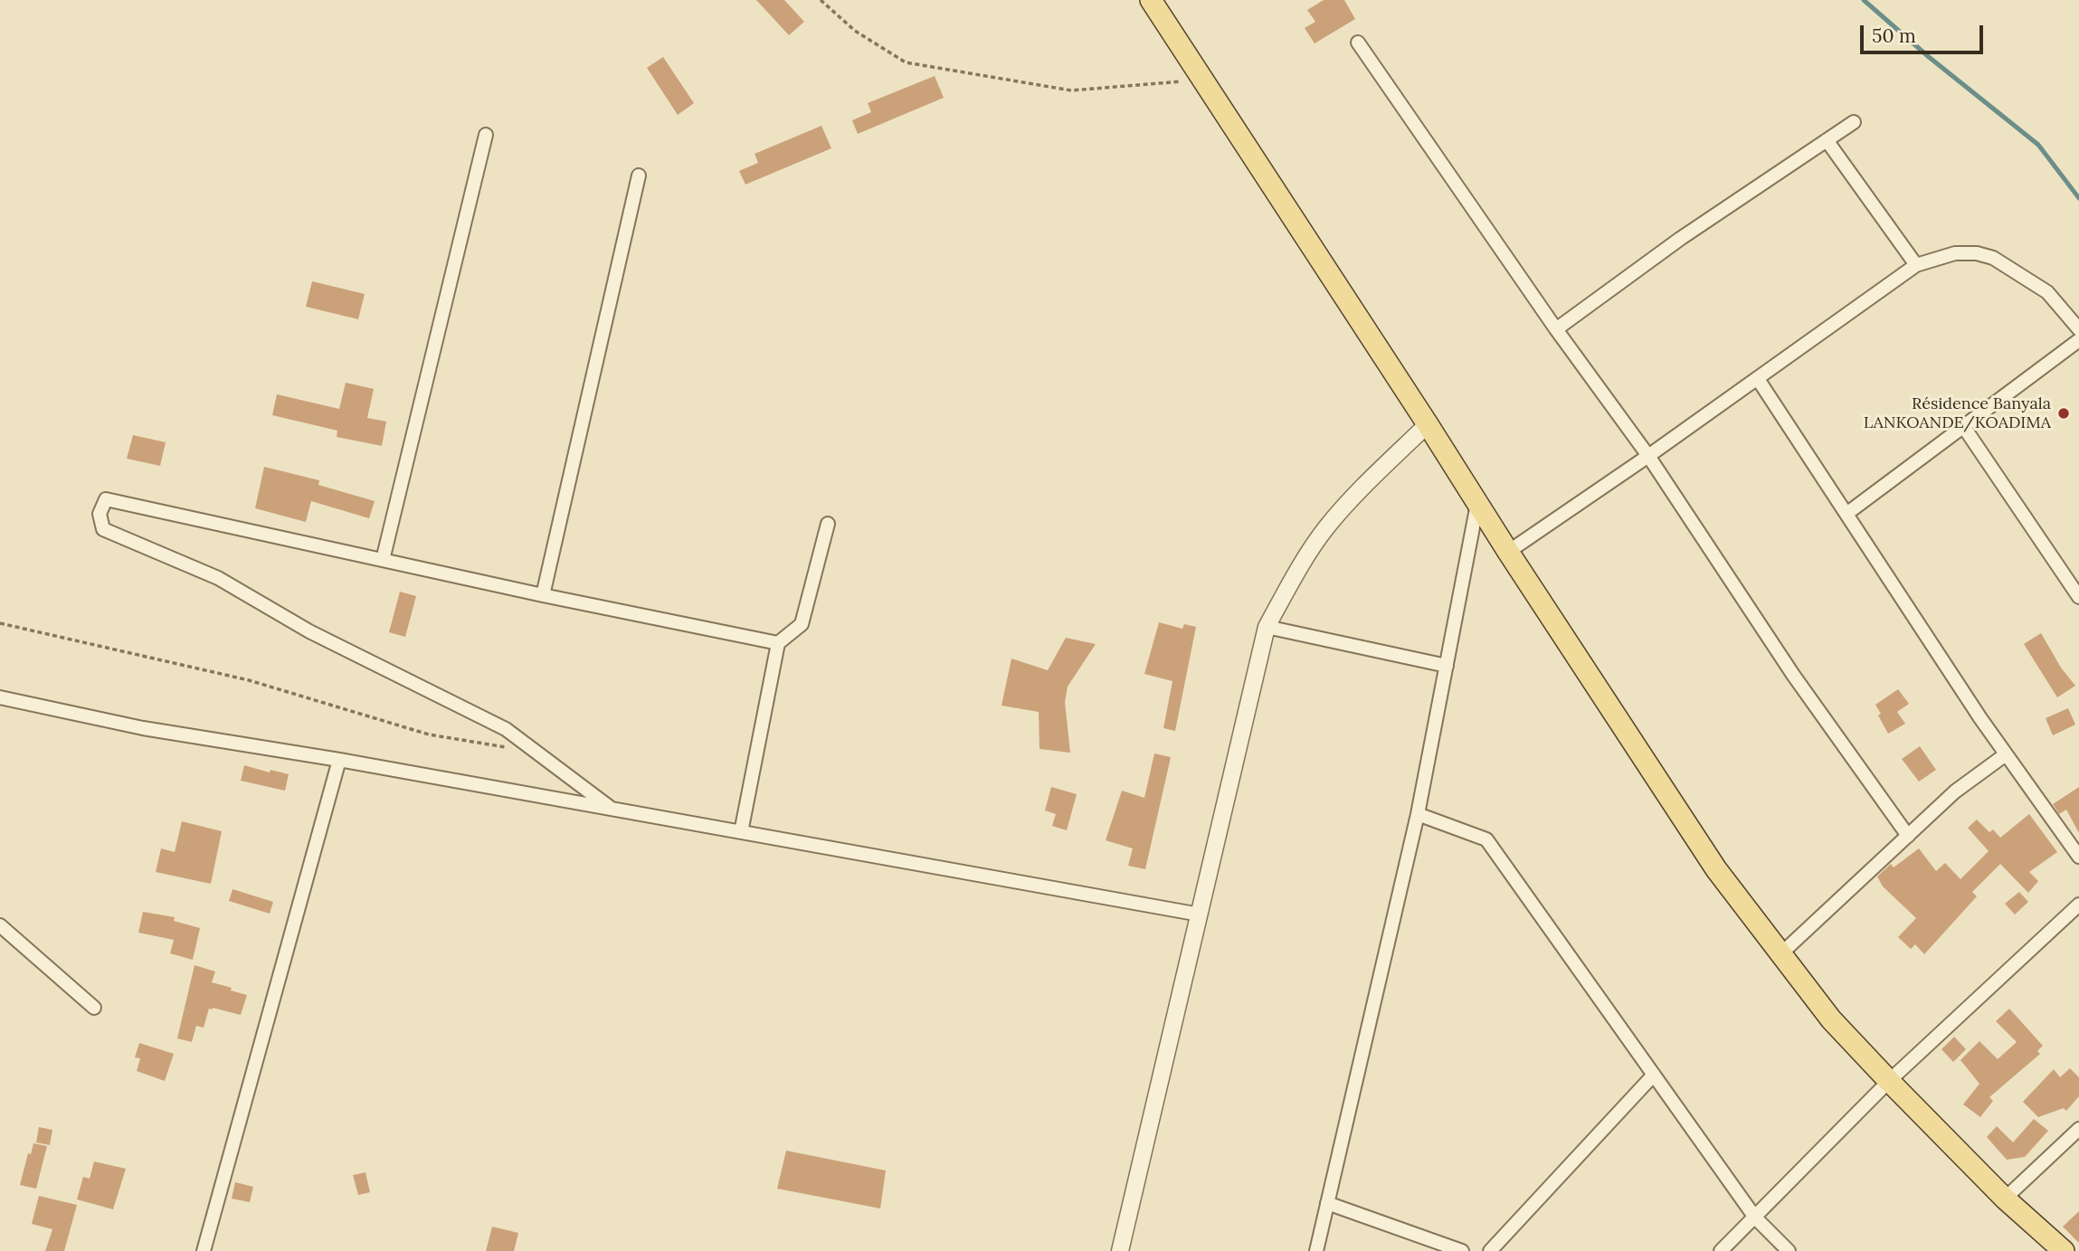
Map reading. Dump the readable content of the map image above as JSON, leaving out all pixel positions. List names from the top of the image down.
{
  "places": ["Résidence Banyala LANKOANDE/KOADIMA"],
  "scale_bar": "50 m"
}
